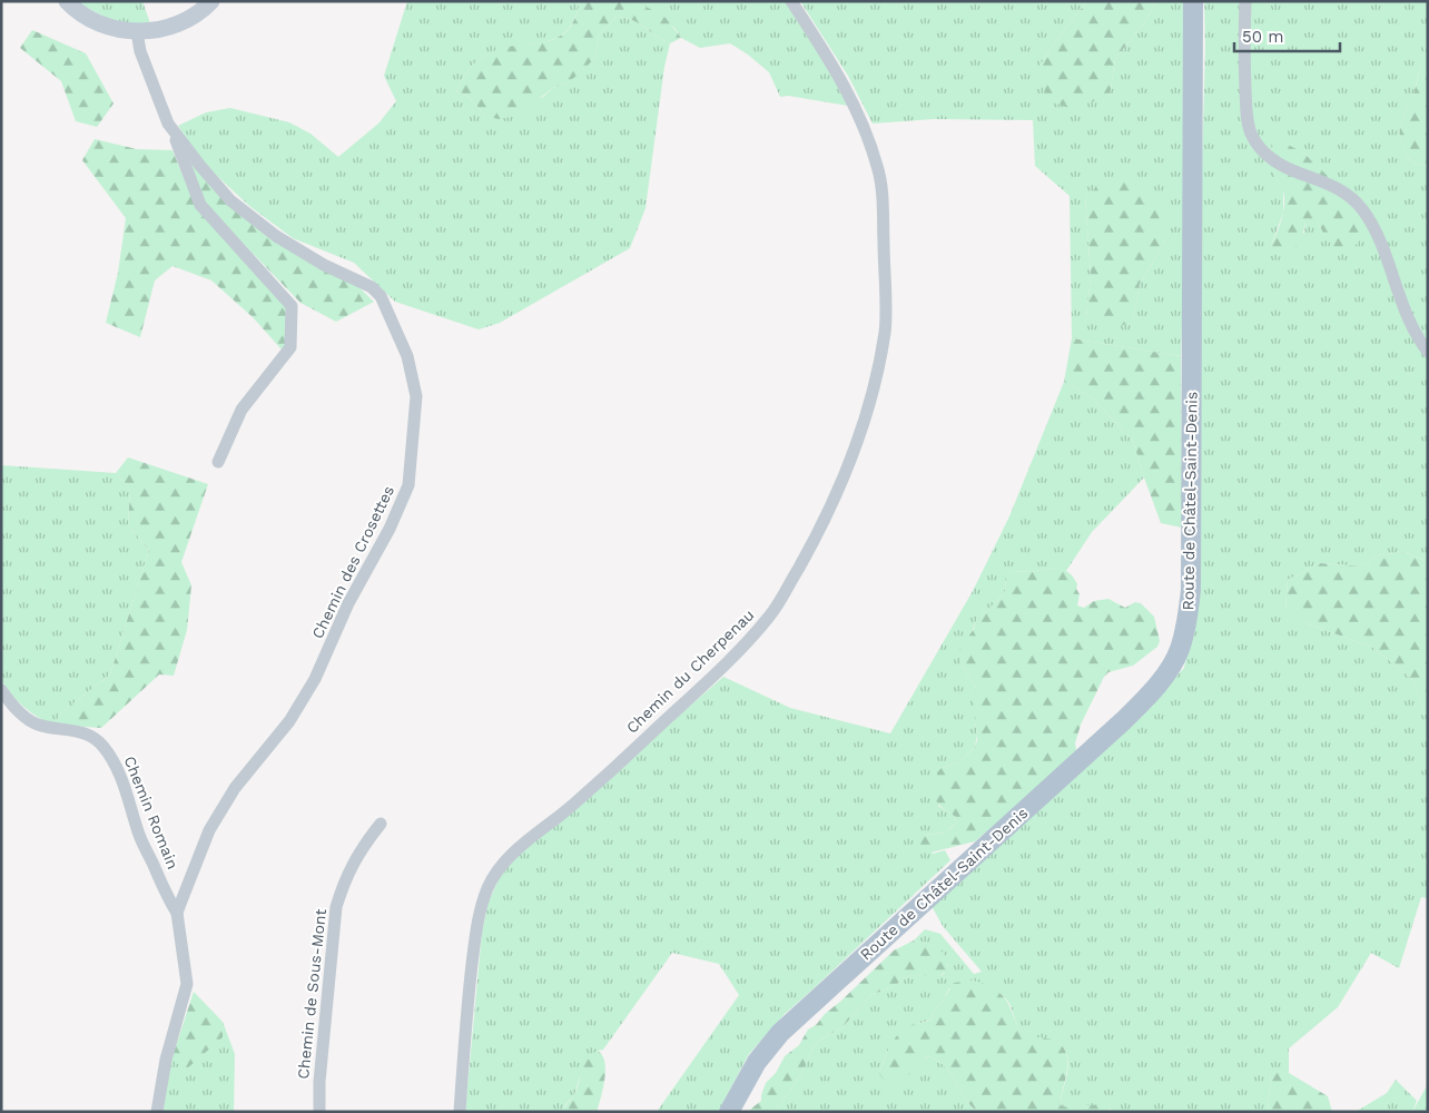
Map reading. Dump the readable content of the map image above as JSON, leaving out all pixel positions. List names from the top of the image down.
{
  "streets": {
    "main road": ["Route de Châtel-Saint-Denis"],
    "street": [
      "Chemin des Crosettes",
      "Chemin du Cherpenau",
      "Chemin Romain",
      "Chemin de Sous-Mont"
    ]
  },
  "crossings": [
    ["Chemin des Crosettes", "Chemin Romain"]
  ],
  "scale_bar": "50 m"
}
